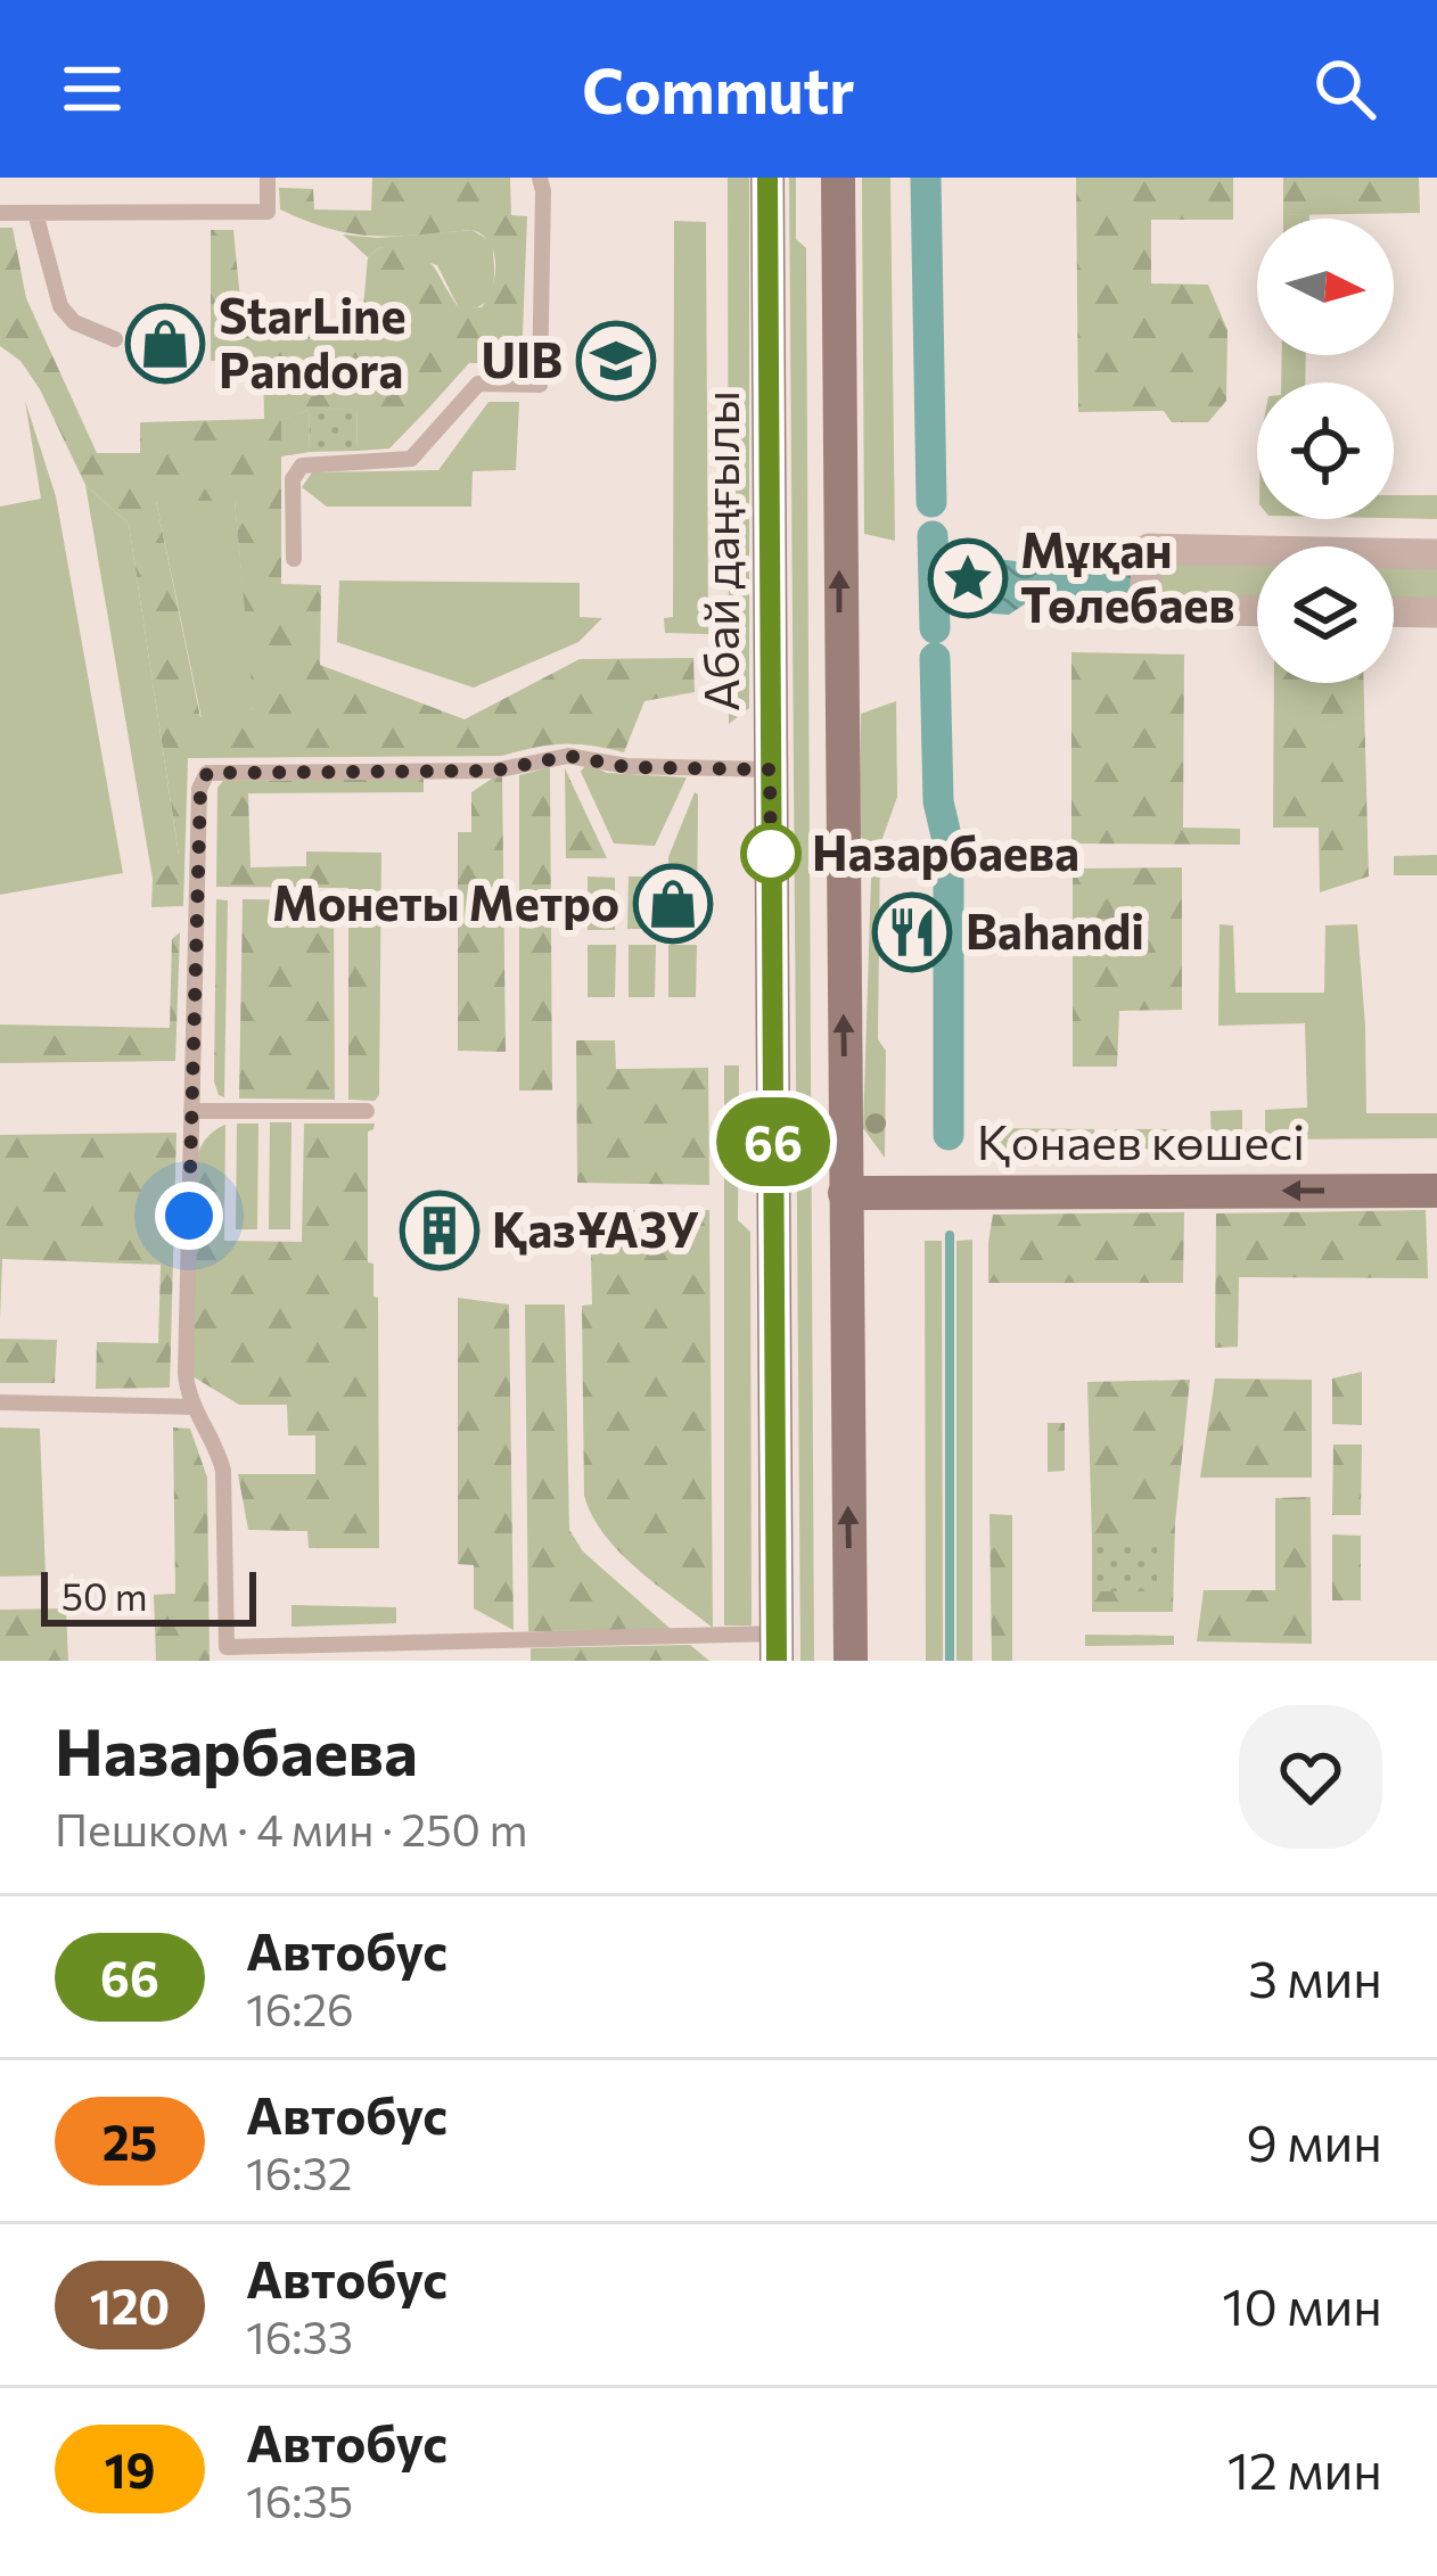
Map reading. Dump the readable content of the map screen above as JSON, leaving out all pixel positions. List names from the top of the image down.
{
  "streets": {
    "main road": ["Абай даңғылы", "Қонаев көшесі"]
  },
  "one_way": ["Қонаев көшесі"],
  "places": {
    "shop": ["StarLine Pandora", "Монеты Метро"],
    "school or university": ["UIB"],
    "place": ["Мұқан Төлебаев"],
    "other": ["Назарбаева"],
    "restaurant": ["Bahandi"],
    "building": ["ҚазҰАЗУ"]
  },
  "lines": ["bus line 66"],
  "scale_bar": "50 m",
  "north": "right",
  "page": {
    "header": "Commutr",
    "on_map": "66",
    "scale": "50 m",
    "heading": ["Назарбаева", "Пешком · 4 мин · 250 m"],
    "list": [
      {
        "mark": "66",
        "name": "Автобус",
        "note": "16:26",
        "value": "3 мин"
      },
      {
        "mark": "25",
        "name": "Автобус",
        "note": "16:32",
        "value": "9 мин"
      },
      {
        "mark": "120",
        "name": "Автобус",
        "note": "16:33",
        "value": "10 мин"
      },
      {
        "mark": "19",
        "name": "Автобус",
        "note": "16:35",
        "value": "12 мин"
      }
    ]
  }
}
